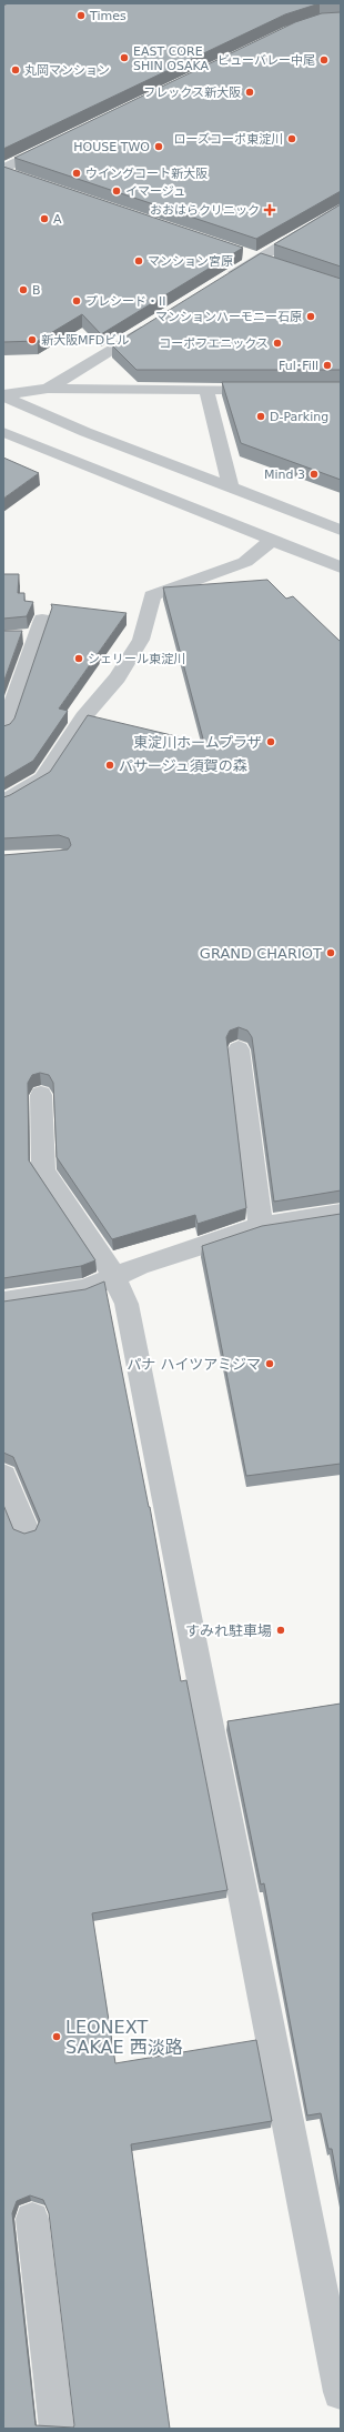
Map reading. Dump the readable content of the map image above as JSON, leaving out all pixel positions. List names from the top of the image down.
{
  "places": {
    "other": [
      "Times",
      "EAST CORE SHIN OSAKA",
      "ビューバレー中尾",
      "丸岡マンション",
      "フレックス新大阪",
      "ローズコーポ東淀川",
      "HOUSE TWO",
      "ウイングコート新大阪",
      "イマージュ",
      "A",
      "マンション宮原",
      "B",
      "プレシード・II",
      "マンションハーモニー石原",
      "新大阪MFDビル",
      "コーポフエニックス",
      "Ful･Fill",
      "D-Parking",
      "Mind 3",
      "シェリール東淀川",
      "東淀川ホームプラザ",
      "パサージュ須賀の森",
      "GRAND CHARIOT",
      "パナ ハイツアミジマ",
      "すみれ駐車場",
      "LEONEXT SAKAE 西淡路"
    ],
    "health": ["おおはらクリニック"]
  }
}
